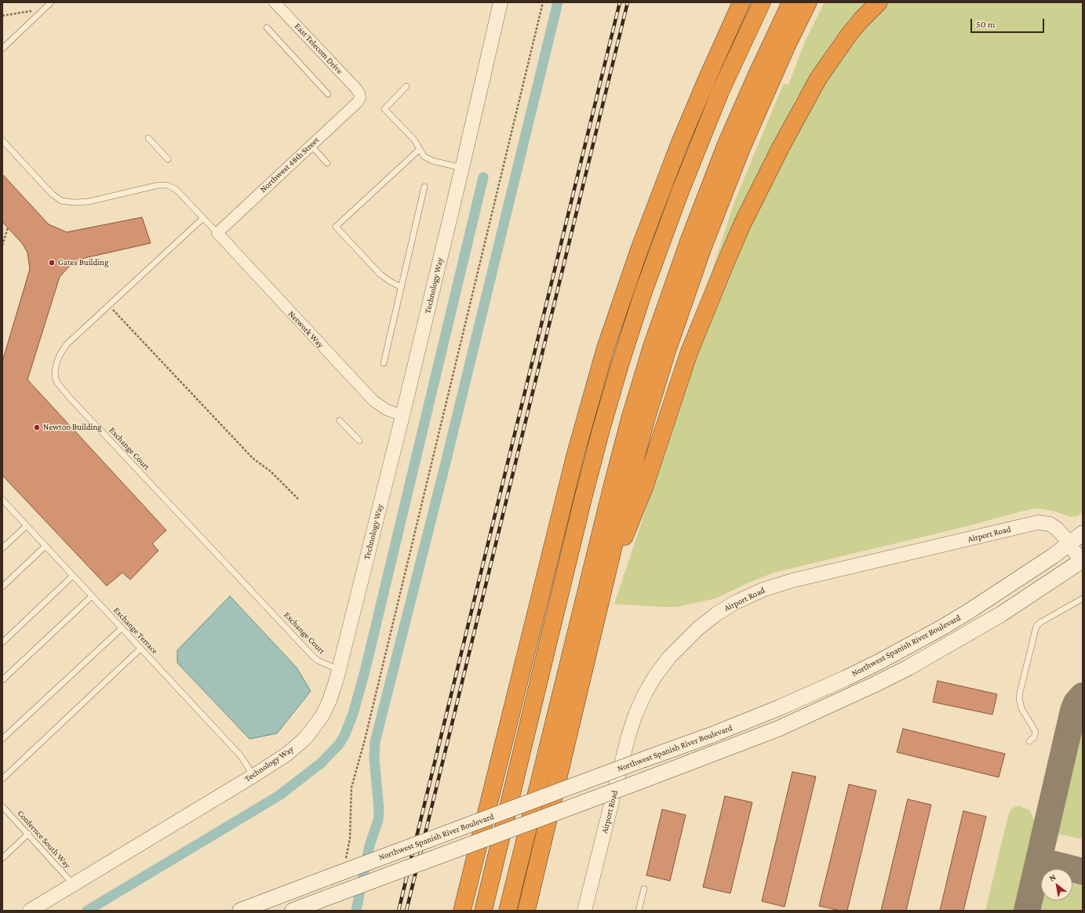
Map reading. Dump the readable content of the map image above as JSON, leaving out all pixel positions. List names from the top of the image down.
{
  "streets": {
    "main road": ["Northwest Spanish River Boulevard"],
    "street": [
      "East Telecom Drive",
      "Northwest 48th Street",
      "Technology Way",
      "Network Way",
      "Airport Road"
    ],
    "lane": ["Exchange Court", "Exchange Terrace", "Confernce South Way"]
  },
  "crossings": [
    ["East Telecom Drive", "Northwest 48th Street"],
    ["Northwest 48th Street", "Network Way"],
    ["Technology Way", "Network Way"],
    ["Technology Way", "Exchange Court"],
    ["Technology Way", "Exchange Terrace"],
    ["Technology Way", "Confernce South Way"],
    ["Airport Road", "Northwest Spanish River Boulevard"]
  ],
  "places": ["Gates Building", "Newton Building"],
  "scale_bar": "50 m",
  "north": "top left"
}
